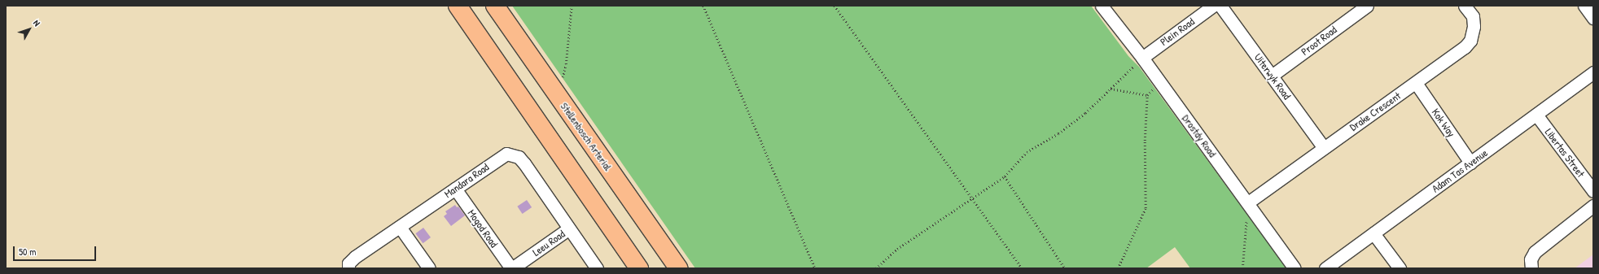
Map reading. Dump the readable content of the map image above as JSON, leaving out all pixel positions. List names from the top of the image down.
{
  "streets": {
    "main road": ["Stellenbosch Arterial"],
    "street": [
      "Plein Road",
      "Proot Road",
      "Uiterwyk Road",
      "Drake Crescent",
      "Kok Way",
      "Drostdy Road",
      "Libertas Street",
      "Adam Tas Avenue",
      "Mandara Road",
      "Mogod Road",
      "Leeu Road"
    ]
  },
  "crossings": [
    ["Plein Road", "Drostdy Road"],
    ["Proot Road", "Uiterwyk Road"],
    ["Uiterwyk Road", "Drake Crescent"],
    ["Drake Crescent", "Kok Way"],
    ["Drake Crescent", "Drostdy Road"],
    ["Kok Way", "Adam Tas Avenue"],
    ["Libertas Street", "Adam Tas Avenue"],
    ["Mandara Road", "Mogod Road"],
    ["Mandara Road", "Leeu Road"],
    ["Mogod Road", "Leeu Road"]
  ],
  "scale_bar": "50 m",
  "north": "top right"
}
